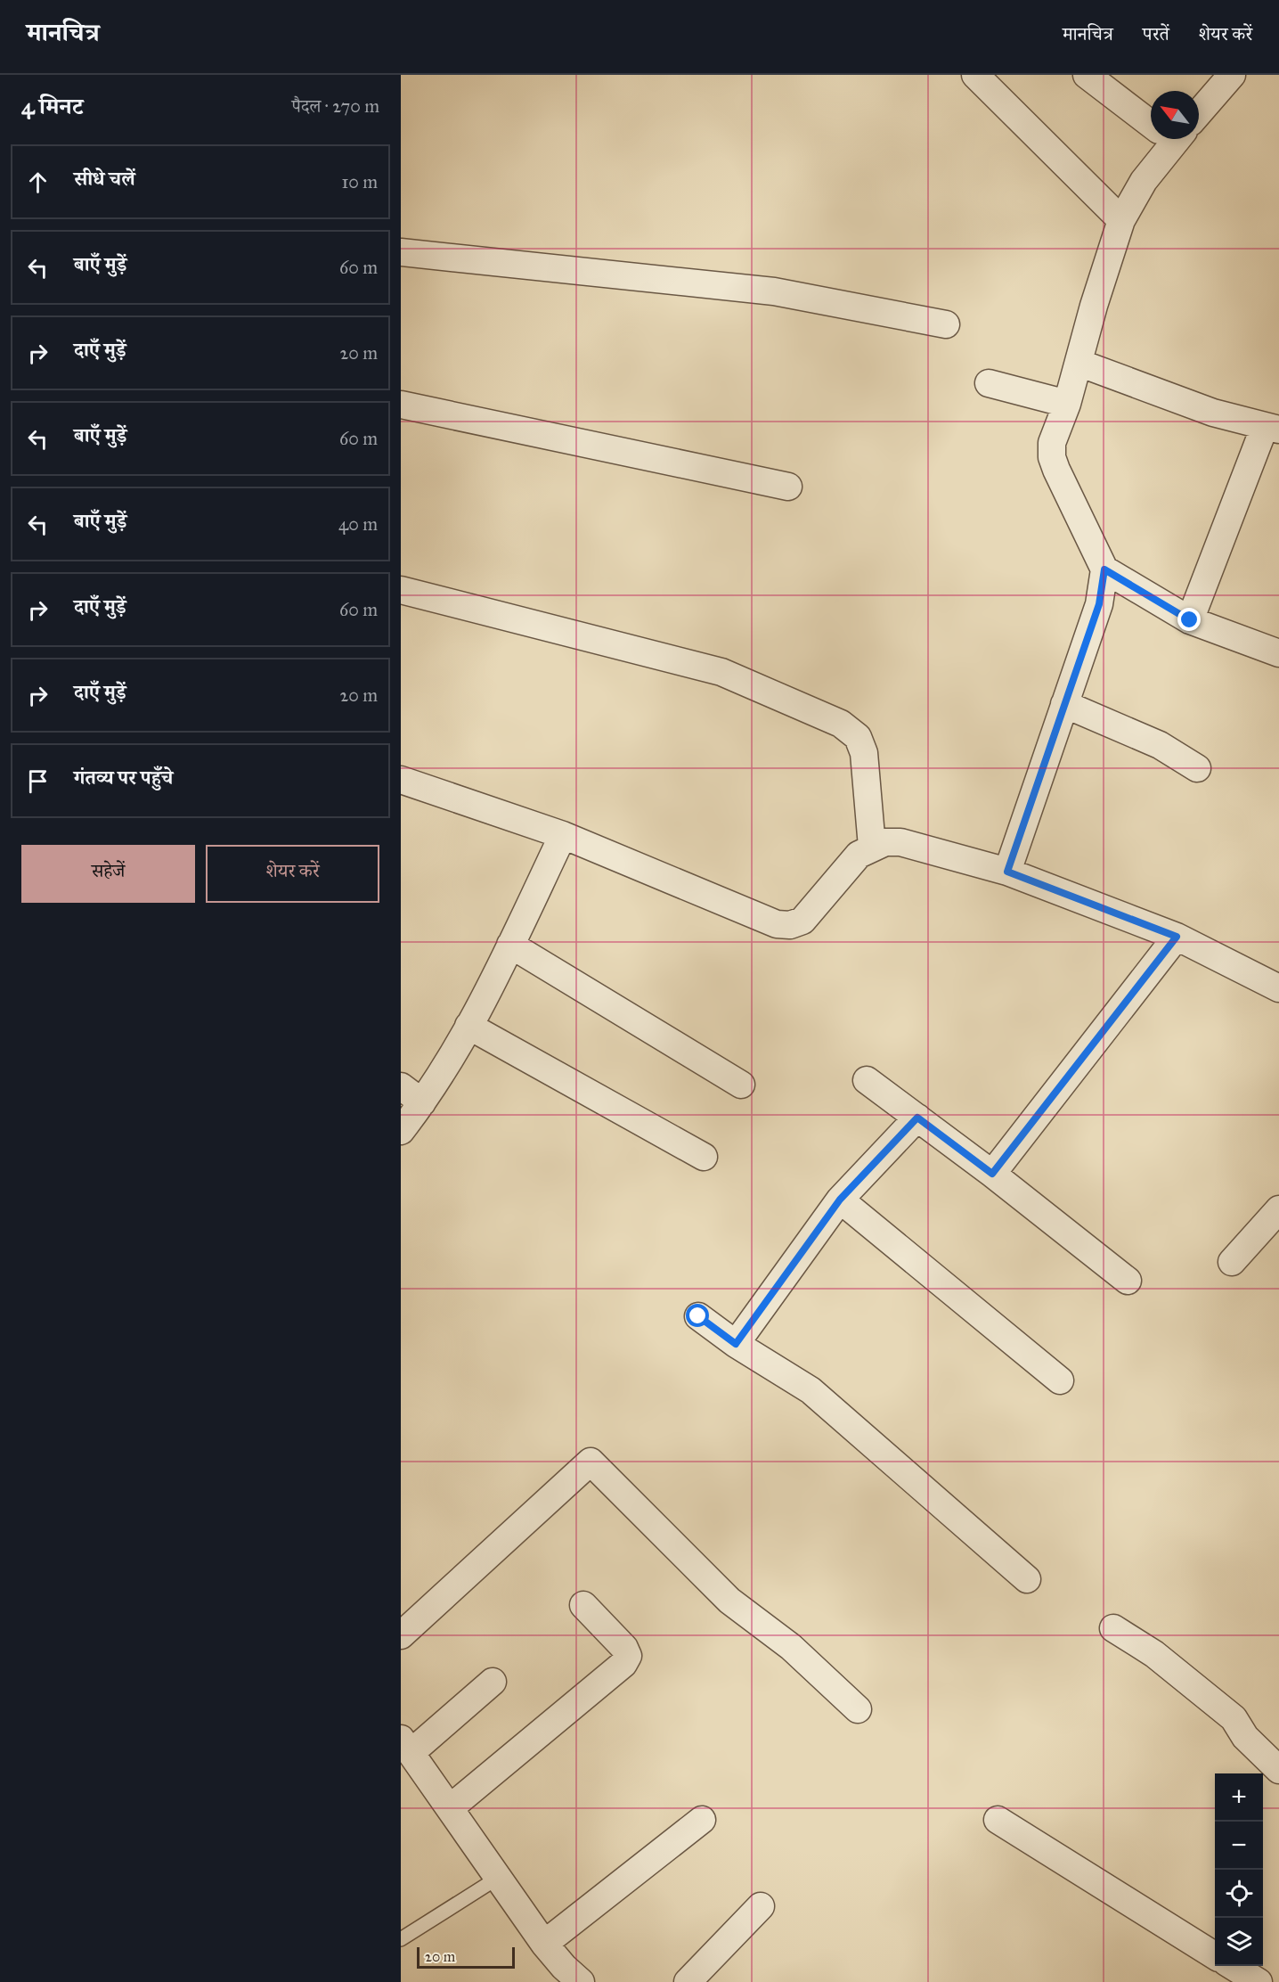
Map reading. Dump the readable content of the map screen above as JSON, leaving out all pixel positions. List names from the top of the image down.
{
  "scale_bar": "20 m",
  "north": "top left",
  "page": {
    "header": "मानचित्र",
    "nav": ["मानचित्र", "परतें", "शेयर करें"],
    "heading": ["4 मिनट", "पैदल · 270 m"],
    "list": [
      ["सीधे चलें", "10 m"],
      ["बाएँ मुड़ें", "60 m"],
      ["दाएँ मुड़ें", "20 m"],
      ["बाएँ मुड़ें", "60 m"],
      ["बाएँ मुड़ें", "40 m"],
      ["दाएँ मुड़ें", "60 m"],
      ["दाएँ मुड़ें", "20 m"],
      "गंतव्य पर पहुँचे"
    ],
    "buttons": ["सहेजें", "शेयर करें"],
    "map_buttons": ["+", "−"],
    "scale": "20 m"
  }
}
